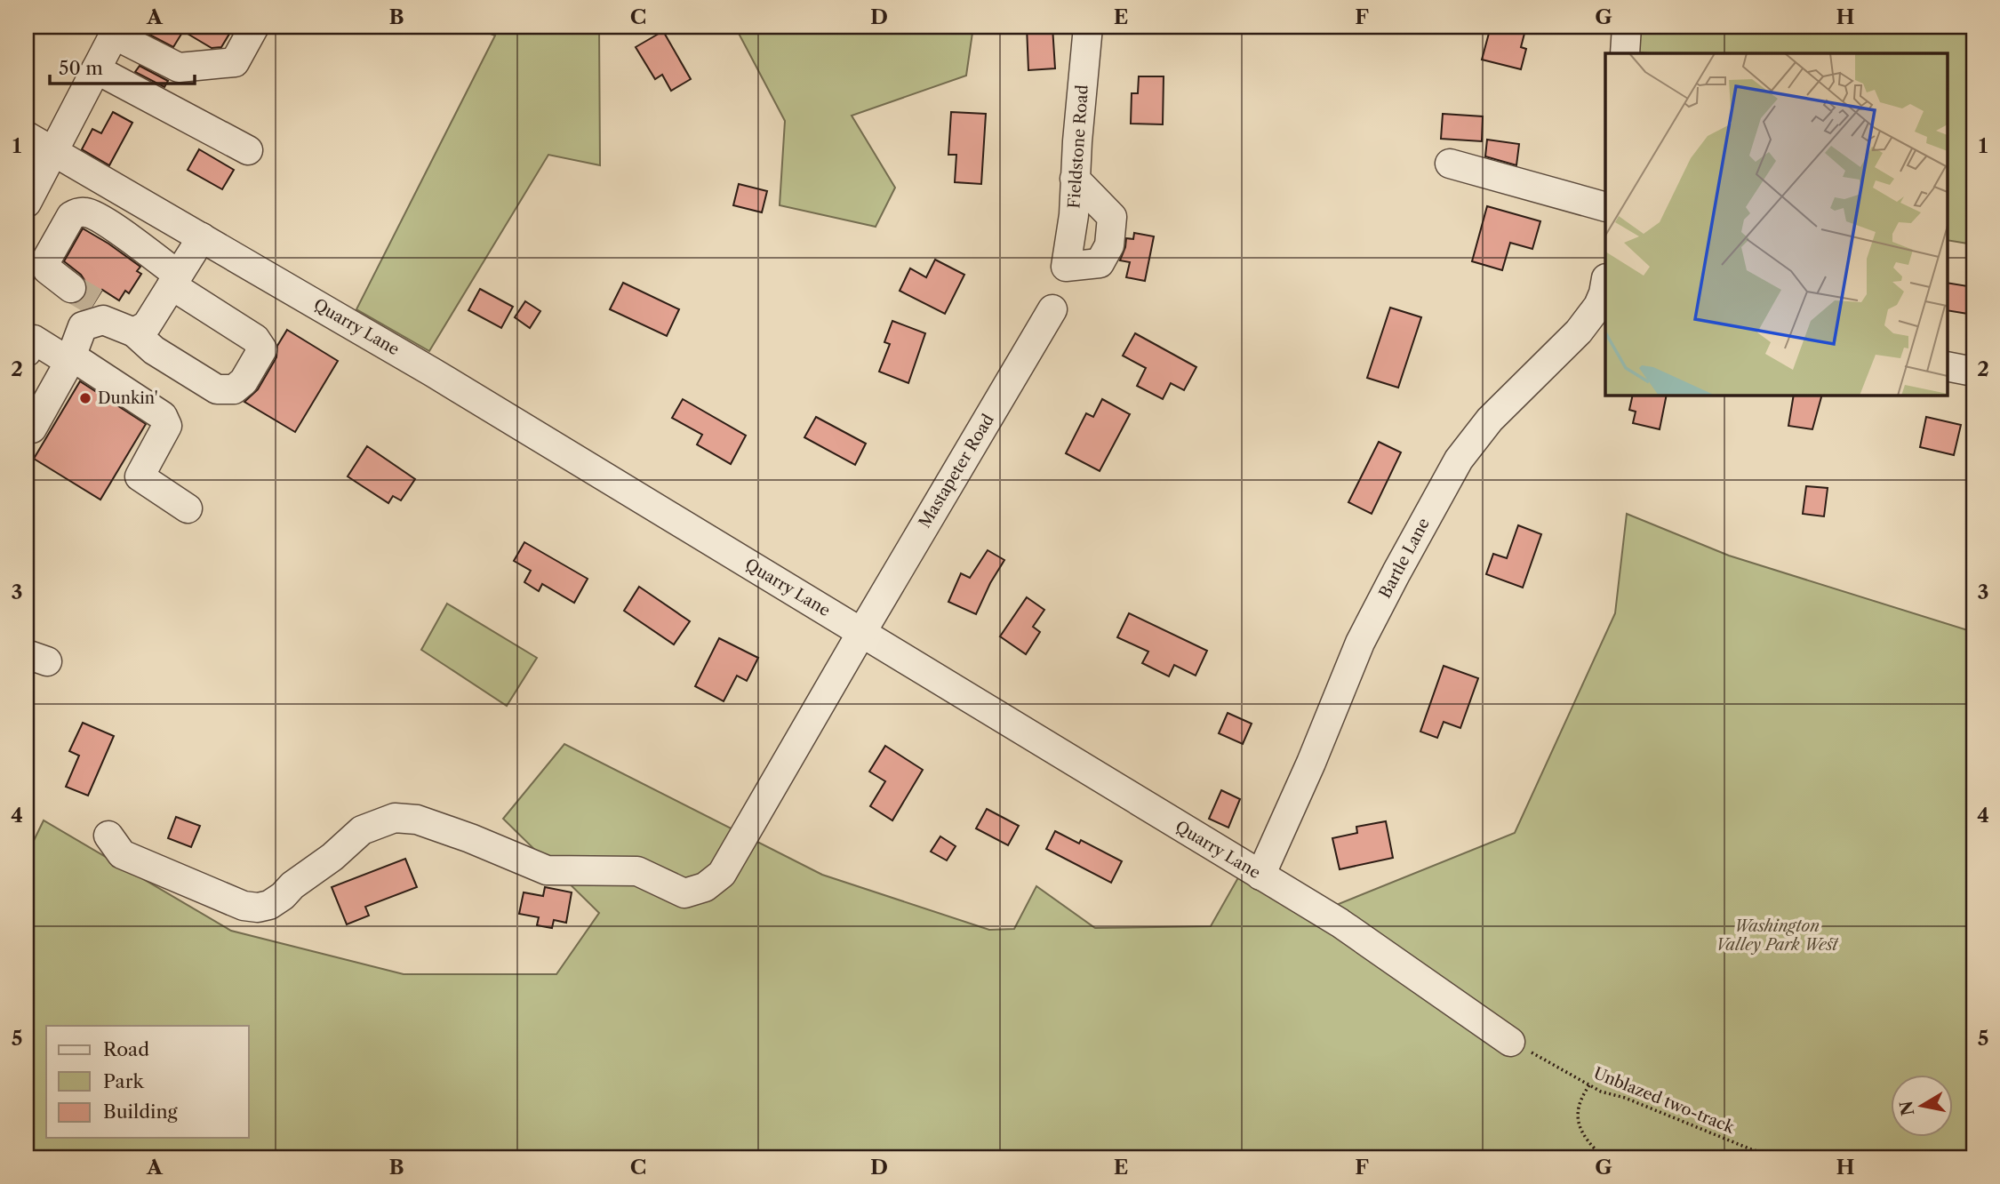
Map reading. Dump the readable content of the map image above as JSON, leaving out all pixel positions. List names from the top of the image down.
{
  "streets": {
    "street": [
      "Fieldstone Road",
      "Quarry Lane",
      "Mastapeter Road",
      "Bartle Lane"
    ],
    "path": ["Unblazed two-track"]
  },
  "crossings": [
    ["Quarry Lane", "Mastapeter Road"],
    ["Quarry Lane", "Bartle Lane"],
    ["Quarry Lane", "Unblazed two-track"]
  ],
  "parks": ["Washington Valley Park West"],
  "places": ["Dunkin'"],
  "legend": ["Road", "Park", "Building"],
  "scale_bar": "50 m",
  "north": "left",
  "grid": {
    "columns": [
      "A",
      "B",
      "C",
      "D",
      "E",
      "F",
      "G",
      "H"
    ],
    "rows": [
      "1",
      "2",
      "3",
      "4",
      "5"
    ]
  }
}
